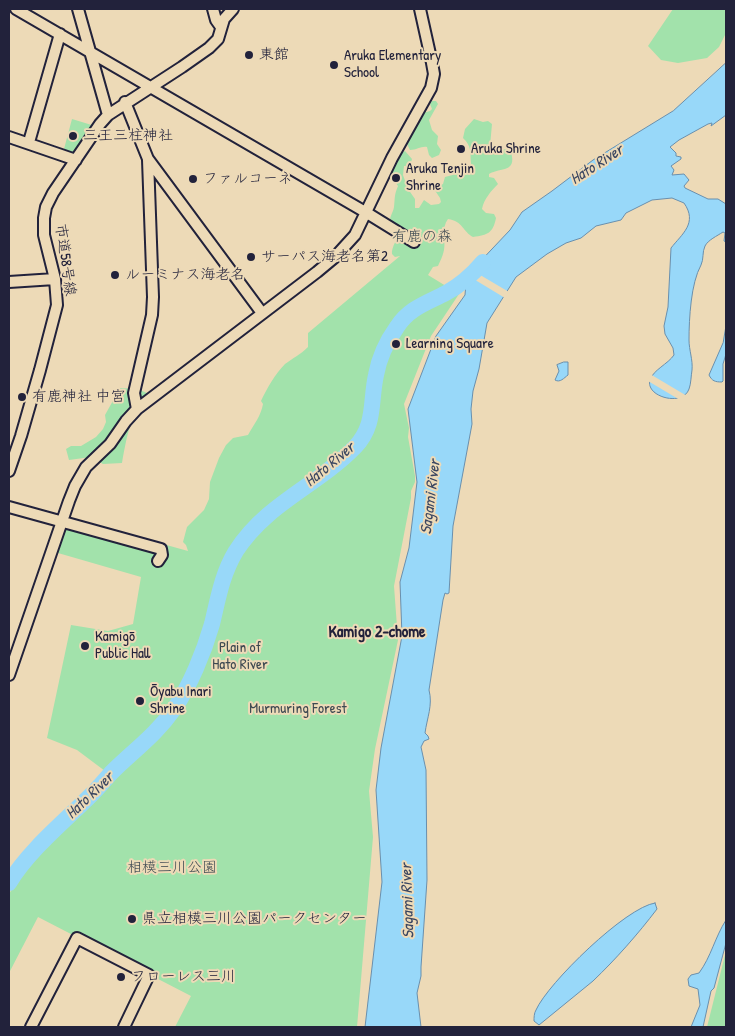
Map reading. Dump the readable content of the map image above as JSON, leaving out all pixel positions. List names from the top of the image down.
{
  "streets": {
    "street": ["市道58号線"]
  },
  "districts": ["Kamigo 2-chome"],
  "water": ["Hato River", "Sagami River"],
  "parks": [
    "有鹿の森",
    "Plain of Hato River",
    "Murmuring Forest",
    "相模三川公園"
  ],
  "places": [
    "東館",
    "Aruka Elementary School",
    "三王三柱神社",
    "Aruka Shrine",
    "Aruka Tenjin Shrine",
    "ファルコーネ",
    "サーパス海老名第2",
    "ルーミナス海老名",
    "Learning Square",
    "有鹿神社 中宮",
    "Kamigō Public Hall",
    "Ōyabu Inari Shrine",
    "県立相模三川公園パークセンター",
    "フローレス三川"
  ]
}
